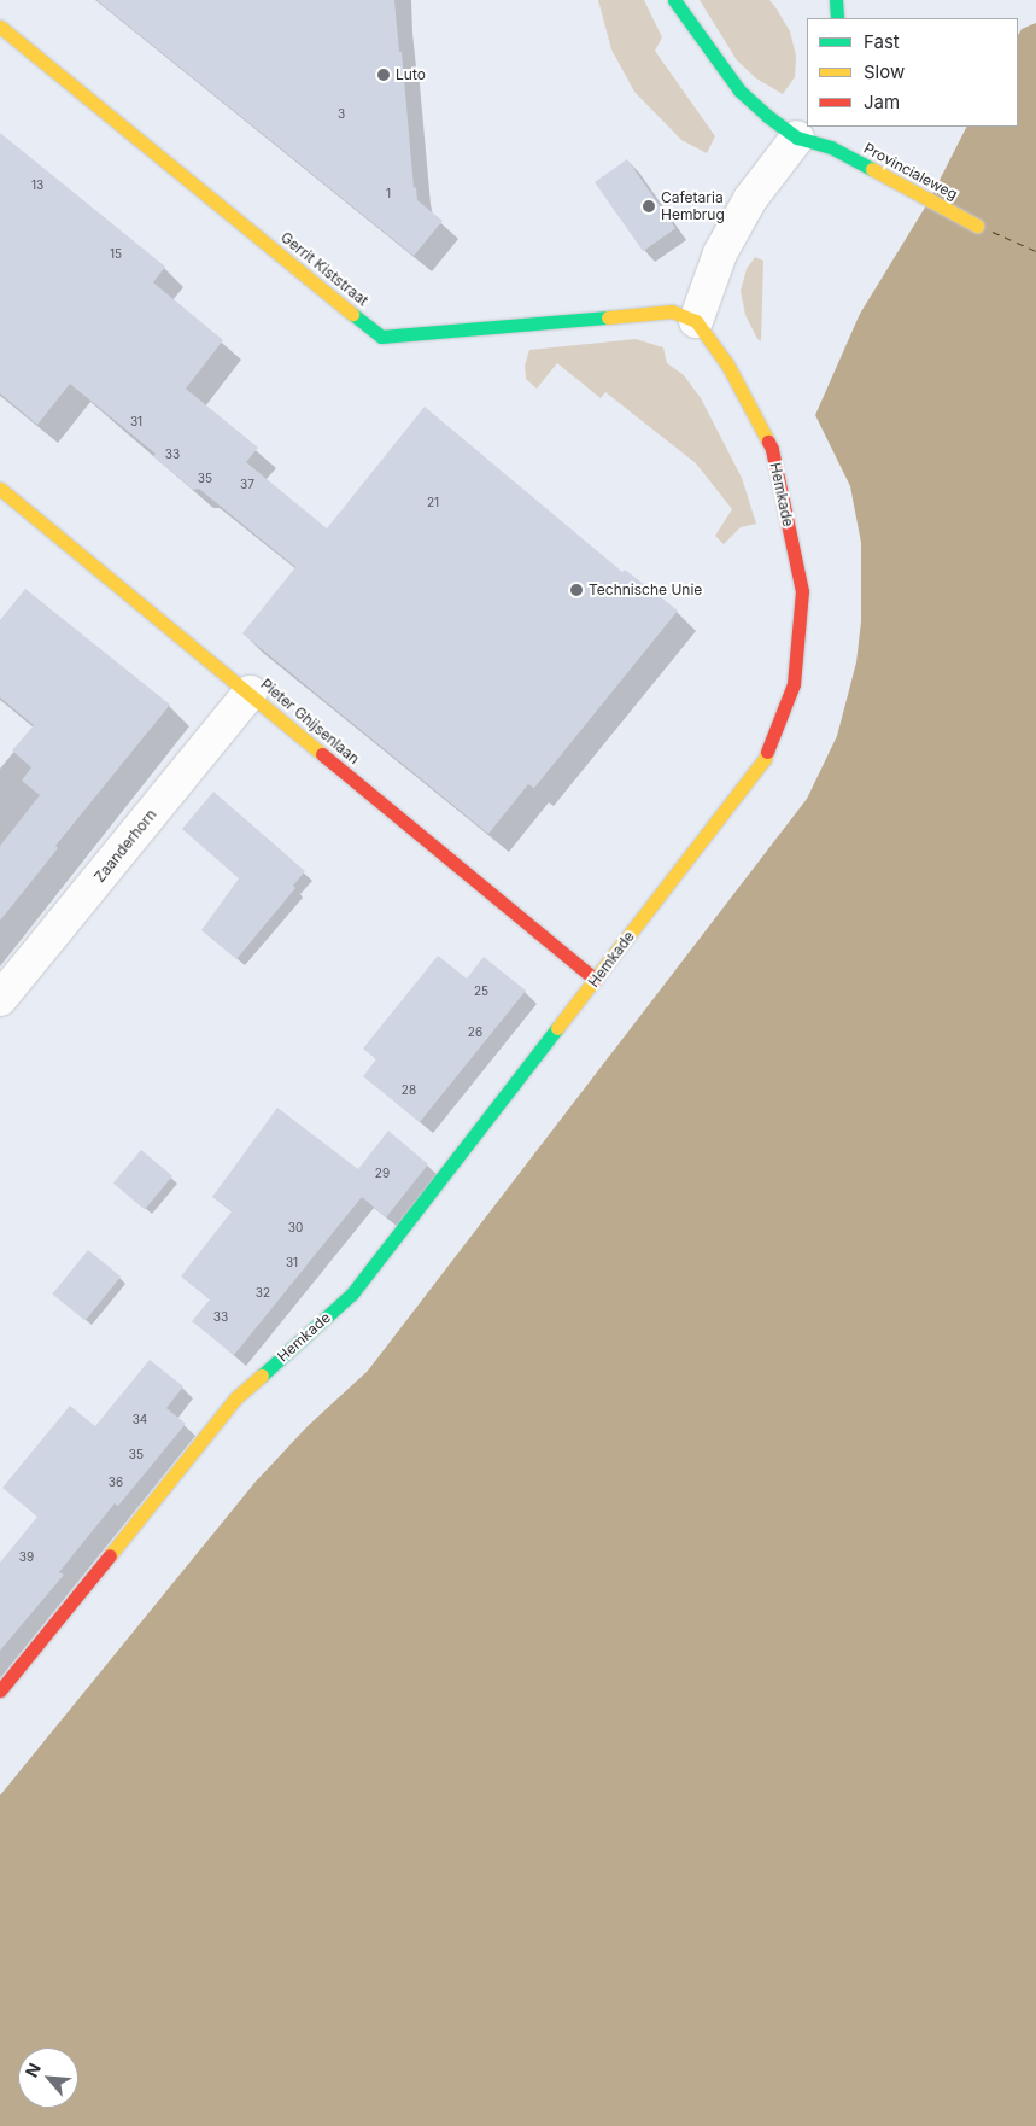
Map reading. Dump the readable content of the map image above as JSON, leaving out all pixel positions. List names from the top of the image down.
{
  "streets": {
    "street": [
      "Provincialeweg",
      "Gerrit Kiststraat",
      "Hemkade",
      "Pieter Ghijsenlaan",
      "Zaanderhorn"
    ]
  },
  "crossings": [
    ["Gerrit Kiststraat", "Hemkade"],
    ["Hemkade", "Pieter Ghijsenlaan"],
    ["Pieter Ghijsenlaan", "Zaanderhorn"]
  ],
  "places": ["Luto", "Cafetaria Hembrug", "Technische Unie"],
  "house_numbers": [
    "3",
    "13",
    "1",
    "15",
    "31",
    "33",
    "35",
    "37",
    "21",
    "25",
    "26",
    "28",
    "29",
    "30",
    "31",
    "32",
    "33",
    "34",
    "35",
    "36",
    "39"
  ],
  "legend": ["Fast", "Slow", "Jam"],
  "north": "top left"
}
